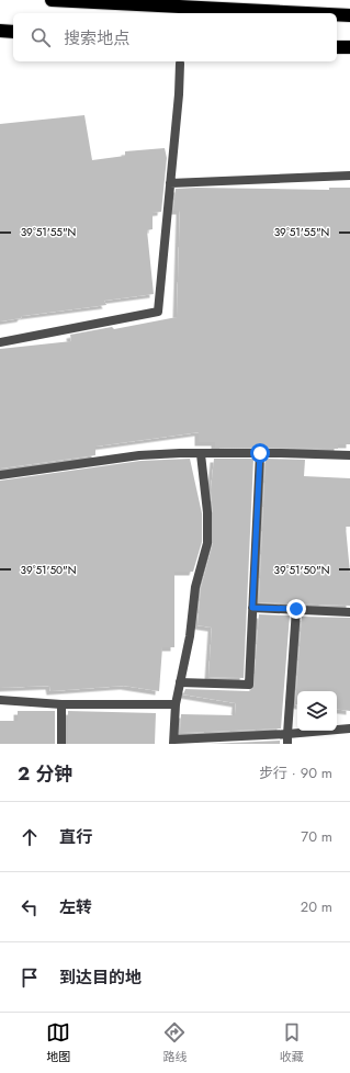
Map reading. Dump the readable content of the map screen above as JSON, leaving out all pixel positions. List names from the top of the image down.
{
  "page": {
    "search": "搜索地点",
    "heading": ["2 分钟", "步行 · 90 m"],
    "list": [
      ["直行", "70 m"],
      ["左转", "20 m"],
      "到达目的地"
    ],
    "nav": ["地图", "路线", "收藏"]
  },
  "coordinates": ["39°51'55\"N", "39°51'50\"N"]
}
